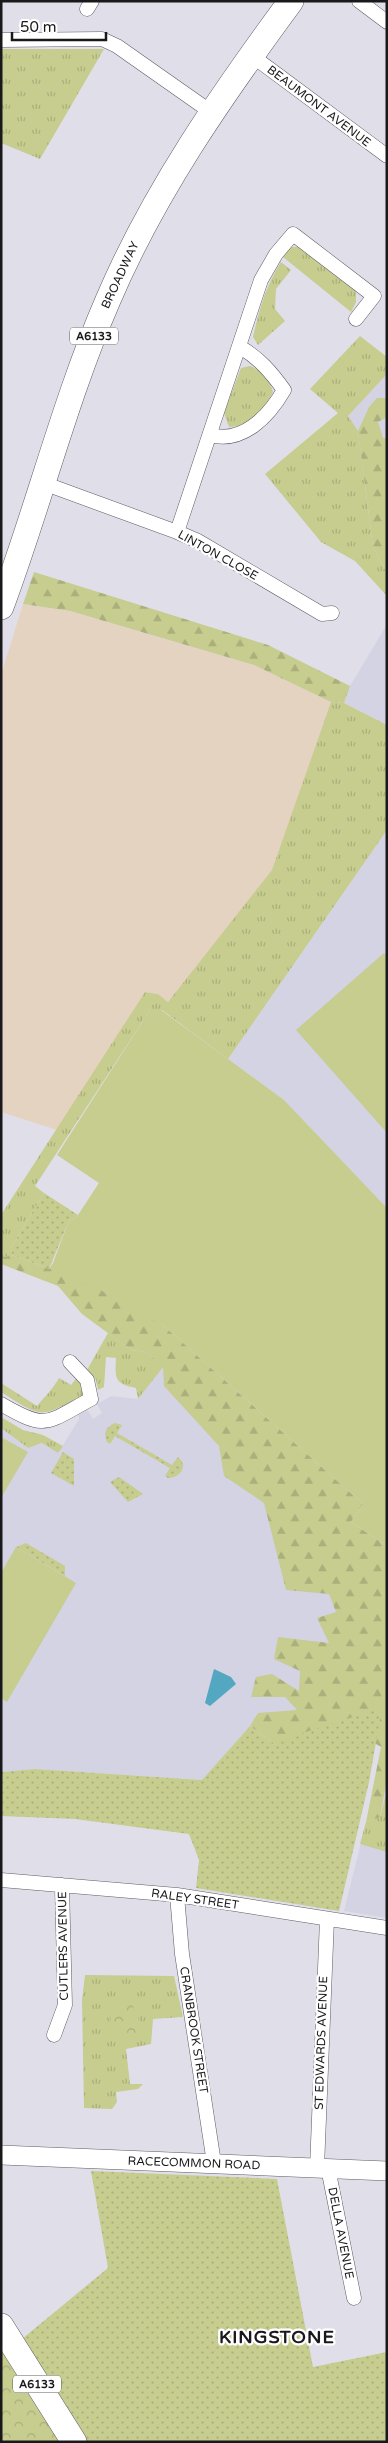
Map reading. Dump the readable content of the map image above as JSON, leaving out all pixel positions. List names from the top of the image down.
{
  "streets": {
    "highway": ["BROADWAY", "A6133"],
    "street": [
      "BEAUMONT AVENUE",
      "LINTON CLOSE",
      "RALEY STREET",
      "CUTLERS AVENUE",
      "CRANBROOK STREET",
      "ST EDWARDS AVENUE",
      "RACECOMMON ROAD",
      "DELLA AVENUE"
    ]
  },
  "crossings": [
    ["BEAUMONT AVENUE", "BROADWAY"],
    ["BROADWAY", "LINTON CLOSE"],
    ["RALEY STREET", "CUTLERS AVENUE"],
    ["RALEY STREET", "CRANBROOK STREET"],
    ["RALEY STREET", "ST EDWARDS AVENUE"],
    ["CRANBROOK STREET", "RACECOMMON ROAD"],
    ["ST EDWARDS AVENUE", "RACECOMMON ROAD"],
    ["ST EDWARDS AVENUE", "DELLA AVENUE"],
    ["RACECOMMON ROAD", "DELLA AVENUE"]
  ],
  "districts": ["KINGSTONE"],
  "scale_bar": "50 m"
}
